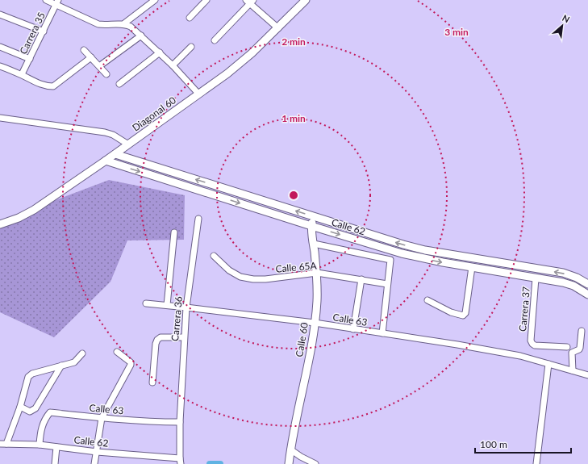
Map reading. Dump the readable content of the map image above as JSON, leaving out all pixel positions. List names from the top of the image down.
{
  "streets": {
    "main road": ["Diagonal 60", "Calle 62", "Calle 60"],
    "street": [
      "Carrera 35",
      "Calle 65A",
      "Carrera 37",
      "Carrera 36",
      "Calle 63"
    ]
  },
  "crossings": [
    ["Diagonal 60", "Calle 62"],
    ["Calle 62", "Carrera 37"],
    ["Calle 62", "Carrera 36"],
    ["Calle 62", "Calle 63"],
    ["Calle 62", "Calle 60"],
    ["Calle 65A", "Calle 60"],
    ["Carrera 36", "Calle 63"],
    ["Calle 63", "Calle 60"]
  ],
  "scale_bar": "100 m",
  "north": "top right",
  "rings": ["3 min", "2 min", "1 min"]
}
